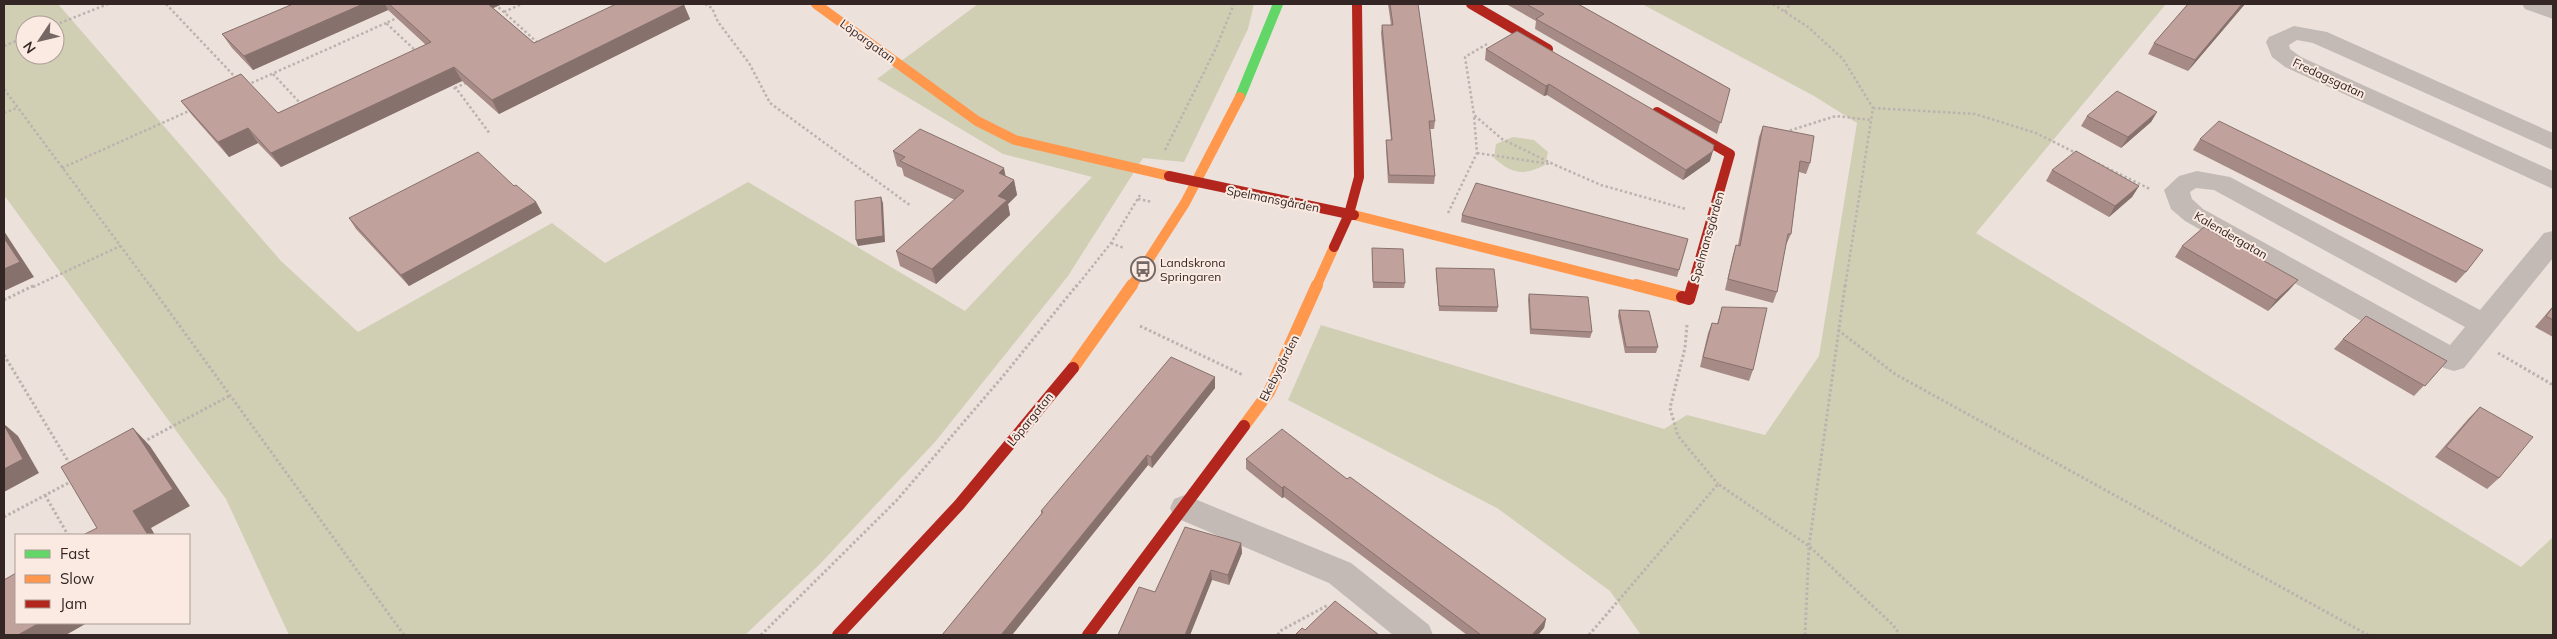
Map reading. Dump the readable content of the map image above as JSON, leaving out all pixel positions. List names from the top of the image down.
{
  "streets": {
    "street": [
      "Löpargatan",
      "Fredagsgatan",
      "Spelmansgården",
      "Kalendergatan",
      "Ekebygården"
    ]
  },
  "crossings": [
    ["Löpargatan", "Spelmansgården"],
    ["Spelmansgården", "Ekebygården"]
  ],
  "places": {
    "bus stop": ["Landskrona Springaren"]
  },
  "legend": ["Fast", "Slow", "Jam"],
  "north": "bottom left"
}
